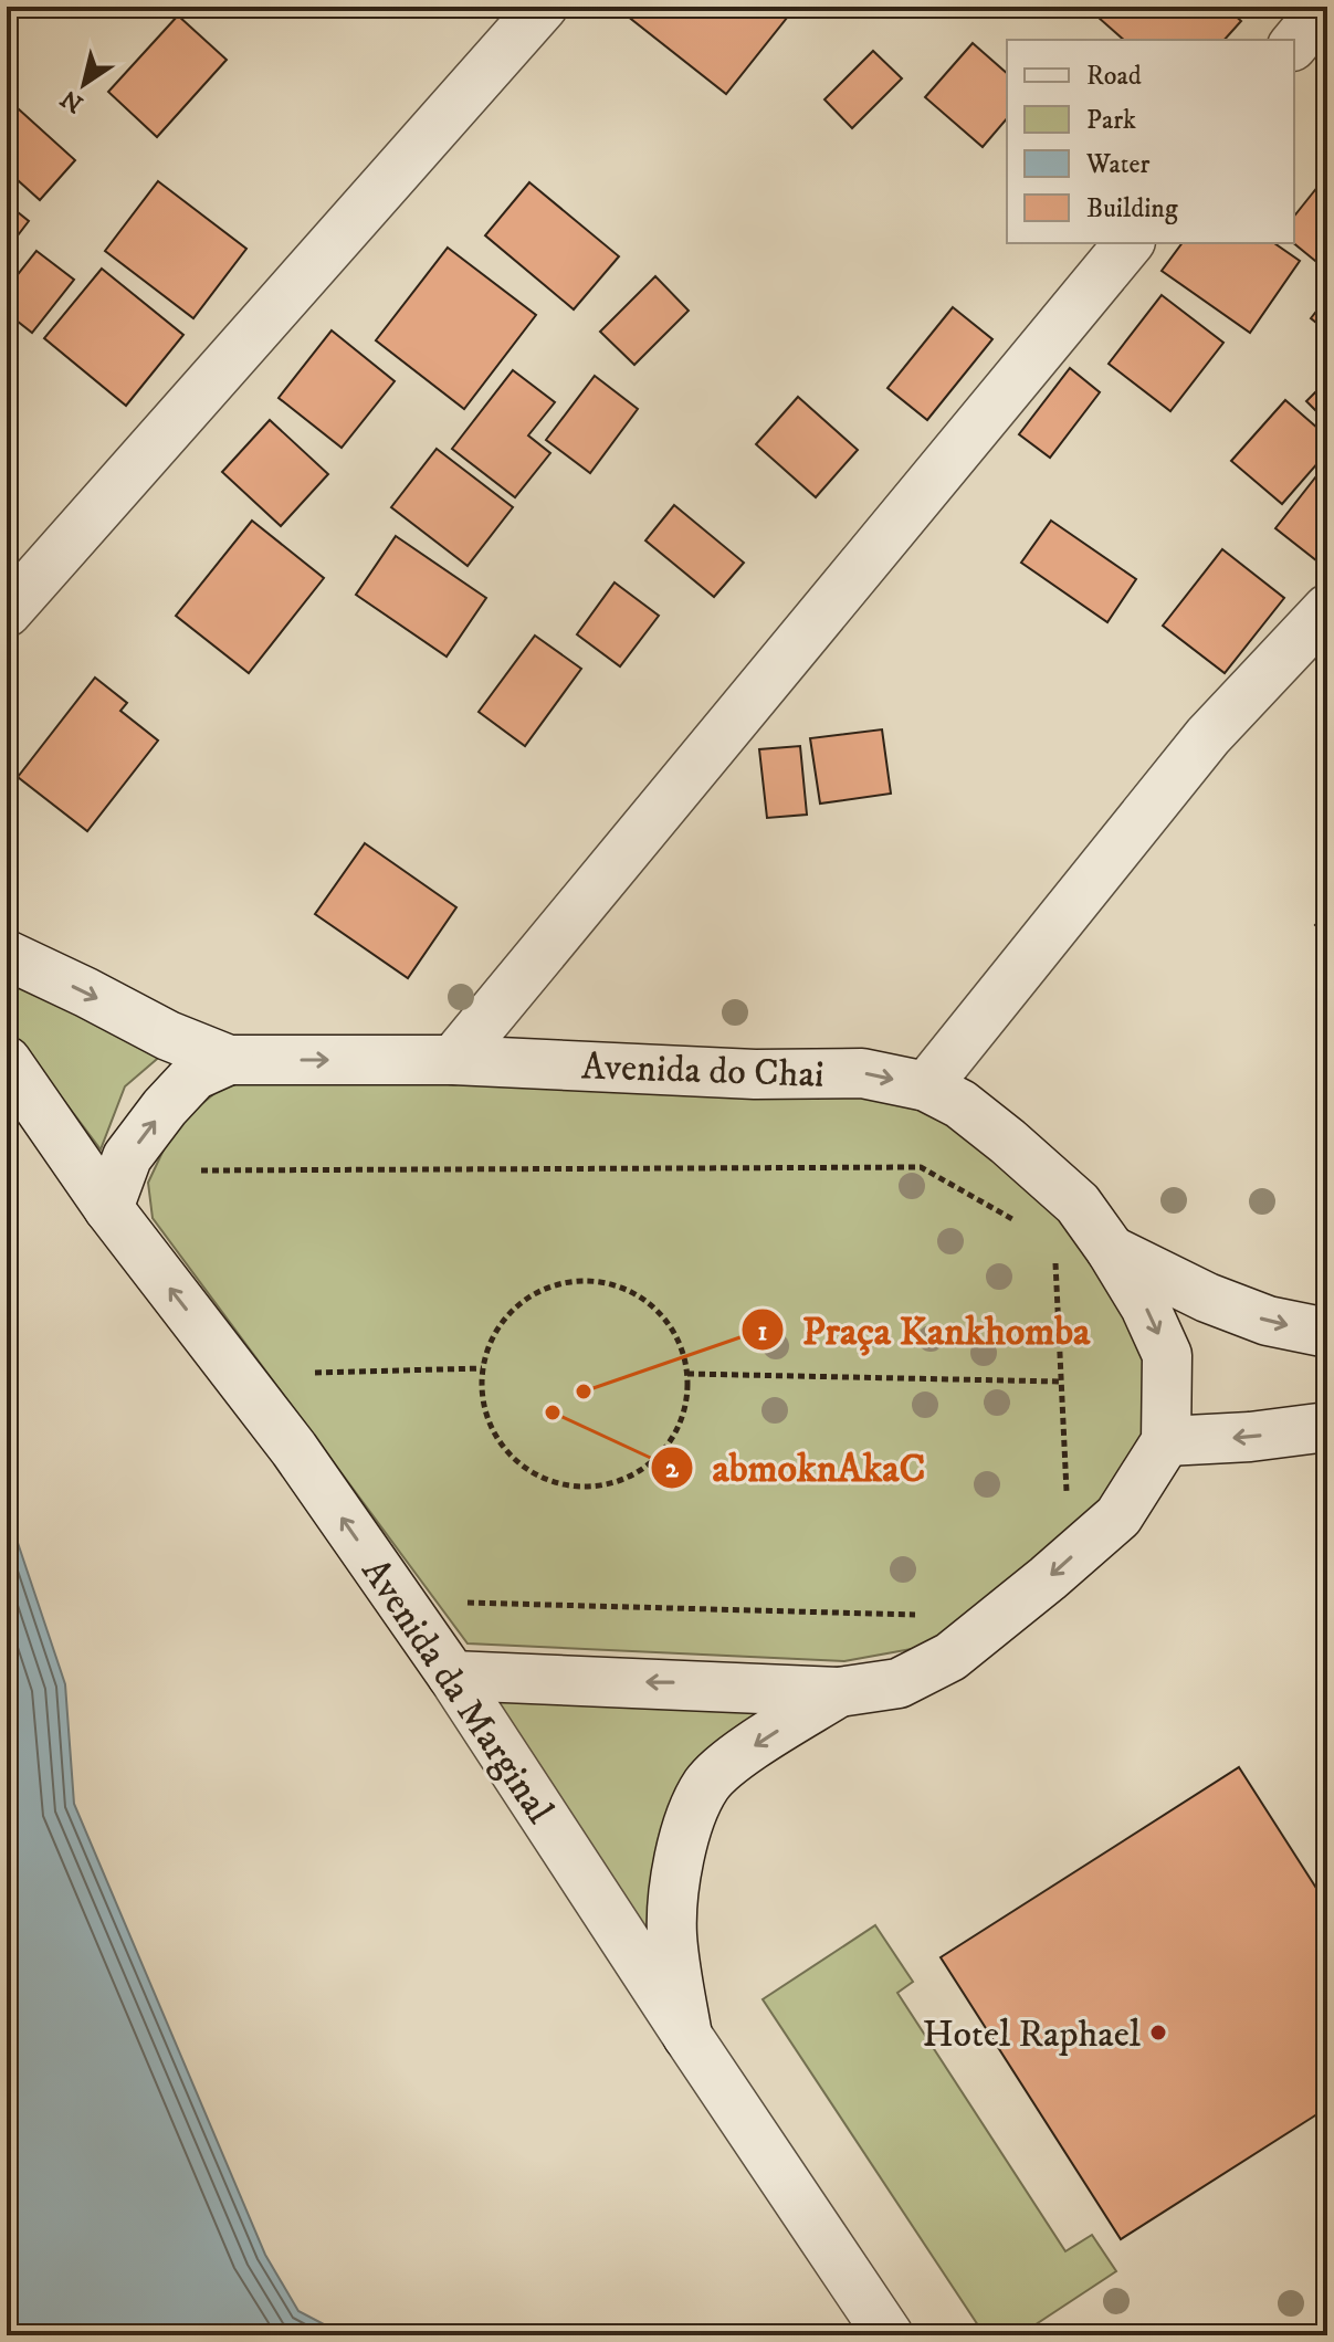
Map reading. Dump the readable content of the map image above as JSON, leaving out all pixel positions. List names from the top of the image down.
{
  "streets": {
    "main road": ["Avenida do Chai", "Avenida da Marginal"]
  },
  "one_way": ["Avenida do Chai", "Avenida da Marginal"],
  "places": ["Praça Kankhomba", "abmoknAkaC", "Hotel Raphael"],
  "legend": [
    "Road",
    "Park",
    "Water",
    "Building"
  ],
  "north": "bottom left"
}
